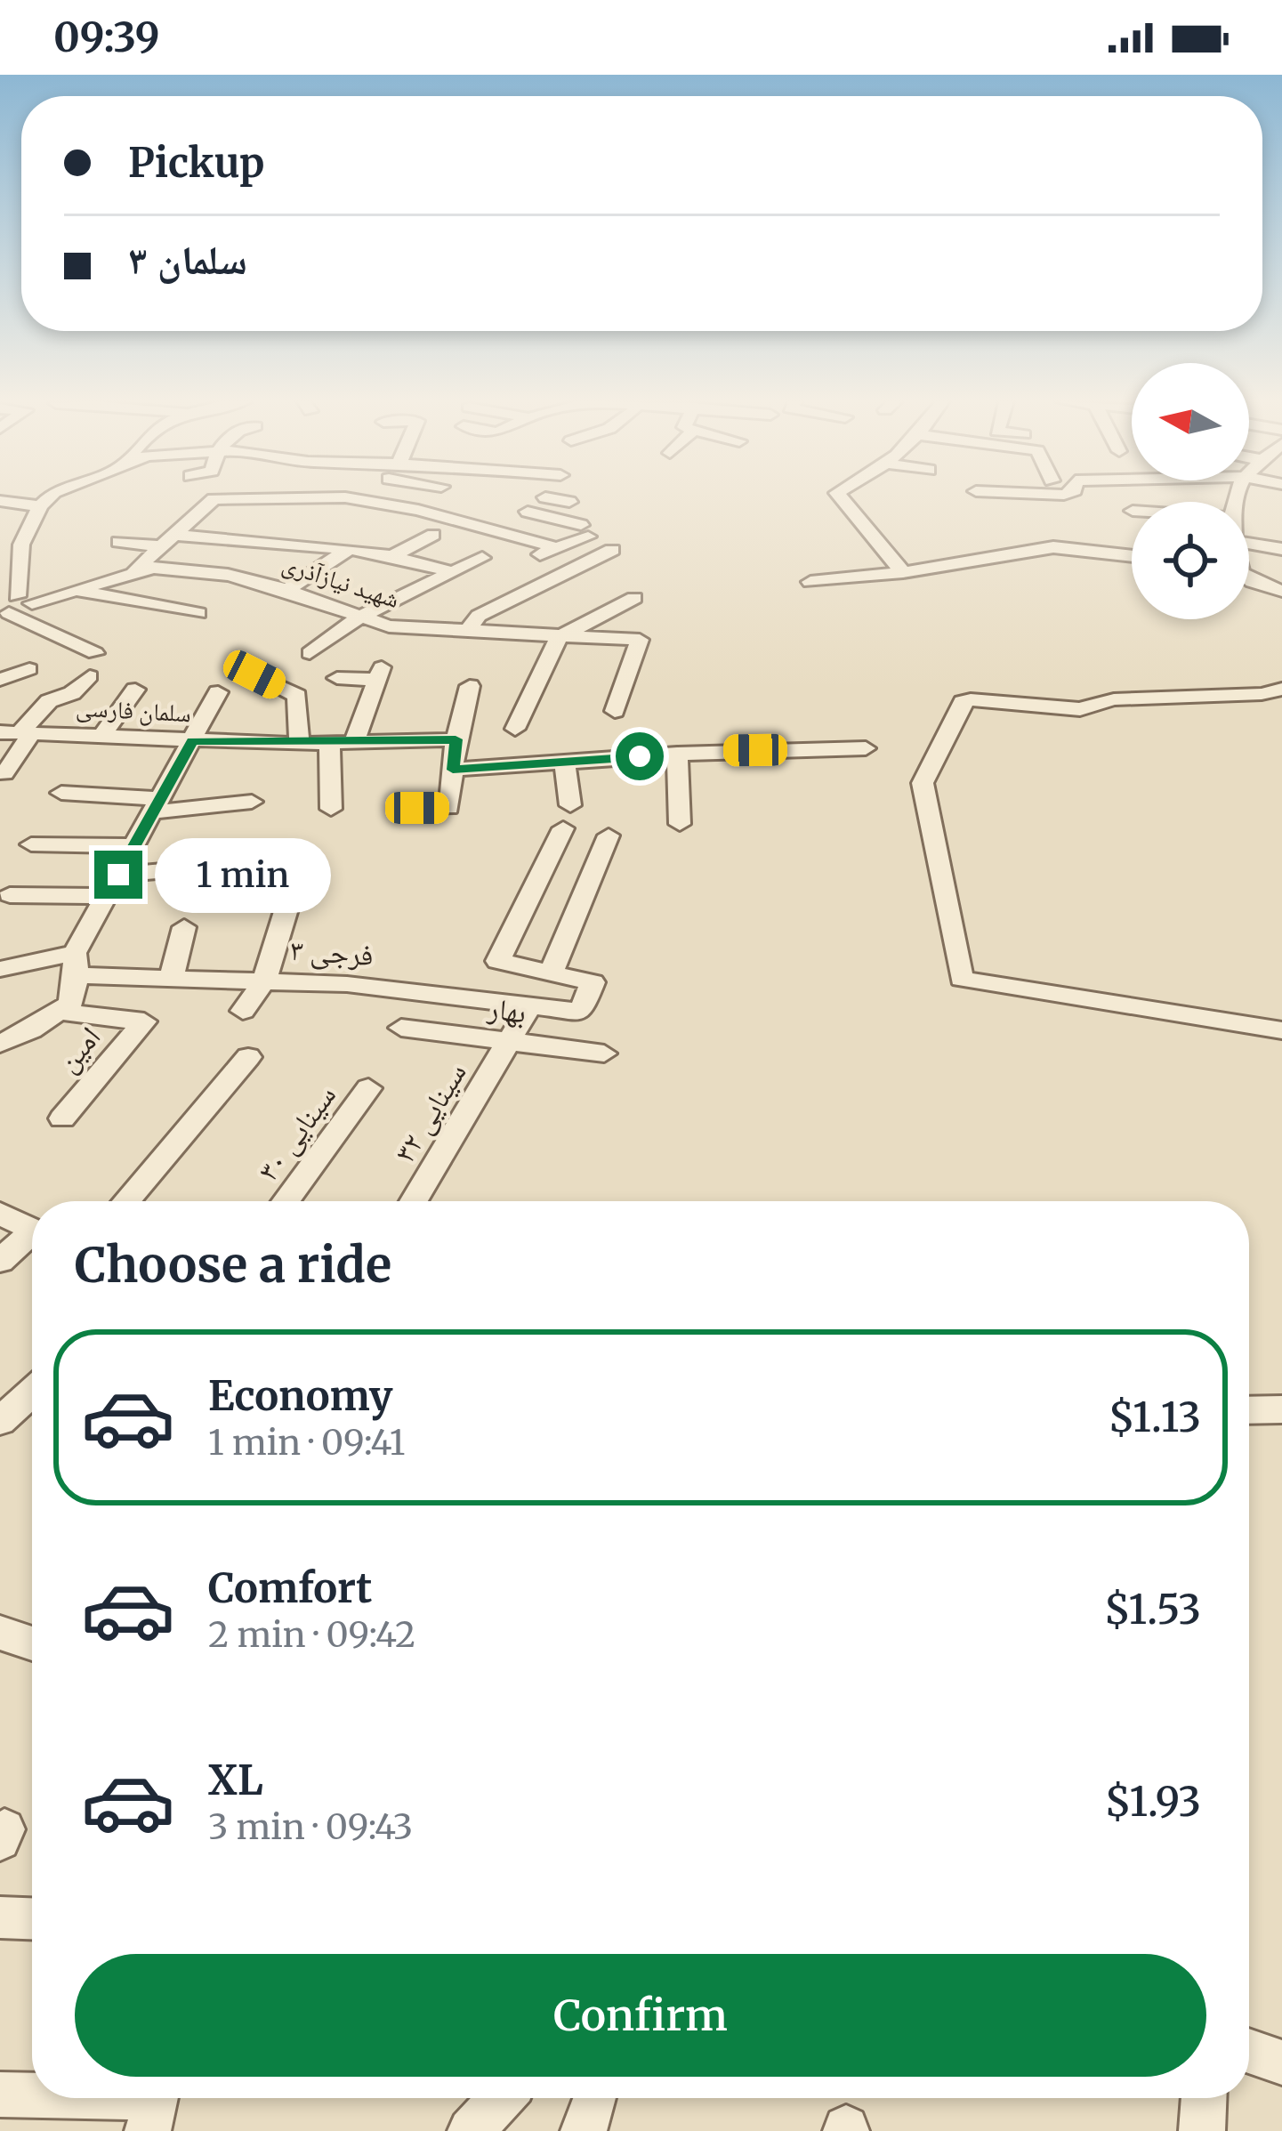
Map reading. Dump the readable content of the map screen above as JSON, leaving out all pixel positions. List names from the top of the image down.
{
  "streets": {
    "street": [
      "شهید نیازآذری",
      "سلمان فارسی",
      "فرجی ۳",
      "بهار",
      "امین",
      "سینایی ۳۲",
      "سینایی ۳۰"
    ]
  },
  "crossings": [
    ["فرجی ۳", "سینایی ۳۲"],
    ["بهار", "سینایی ۳۲"]
  ],
  "north": "left",
  "page": {
    "status": "09:39",
    "banner": ["Pickup", "سلمان ۳"],
    "bubble": "1 min",
    "heading": "Choose a ride",
    "list": [
      {
        "name": "Economy",
        "note": "1 min · 09:41",
        "value": "$1.13"
      },
      {
        "name": "Comfort",
        "note": "2 min · 09:42",
        "value": "$1.53"
      },
      {
        "name": "XL",
        "note": "3 min · 09:43",
        "value": "$1.93"
      }
    ],
    "buttons": "Confirm"
  }
}
